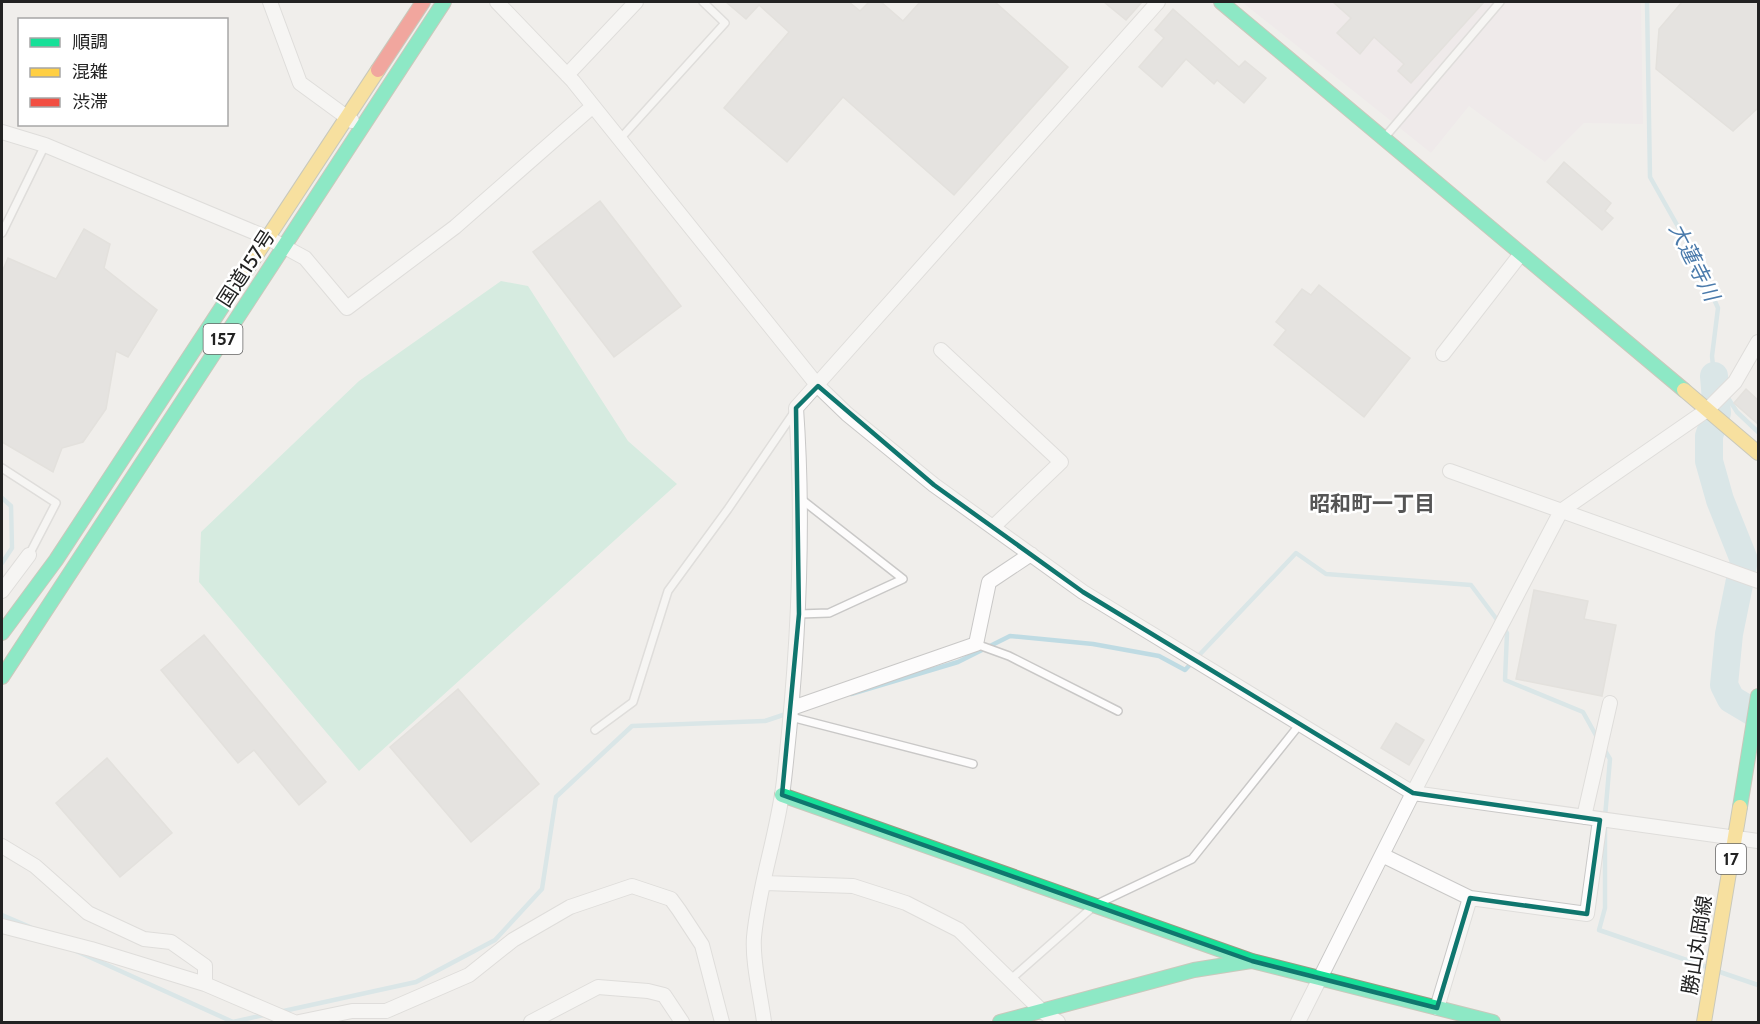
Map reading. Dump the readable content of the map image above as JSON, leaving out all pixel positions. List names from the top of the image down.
{
  "streets": {
    "main road": [
      "国道157号",
      "157",
      "17",
      "勝山丸岡線"
    ]
  },
  "districts": ["昭和町一丁目"],
  "water": ["大蓮寺川"],
  "legend": ["順調", "混雑", "渋滞"]
}
